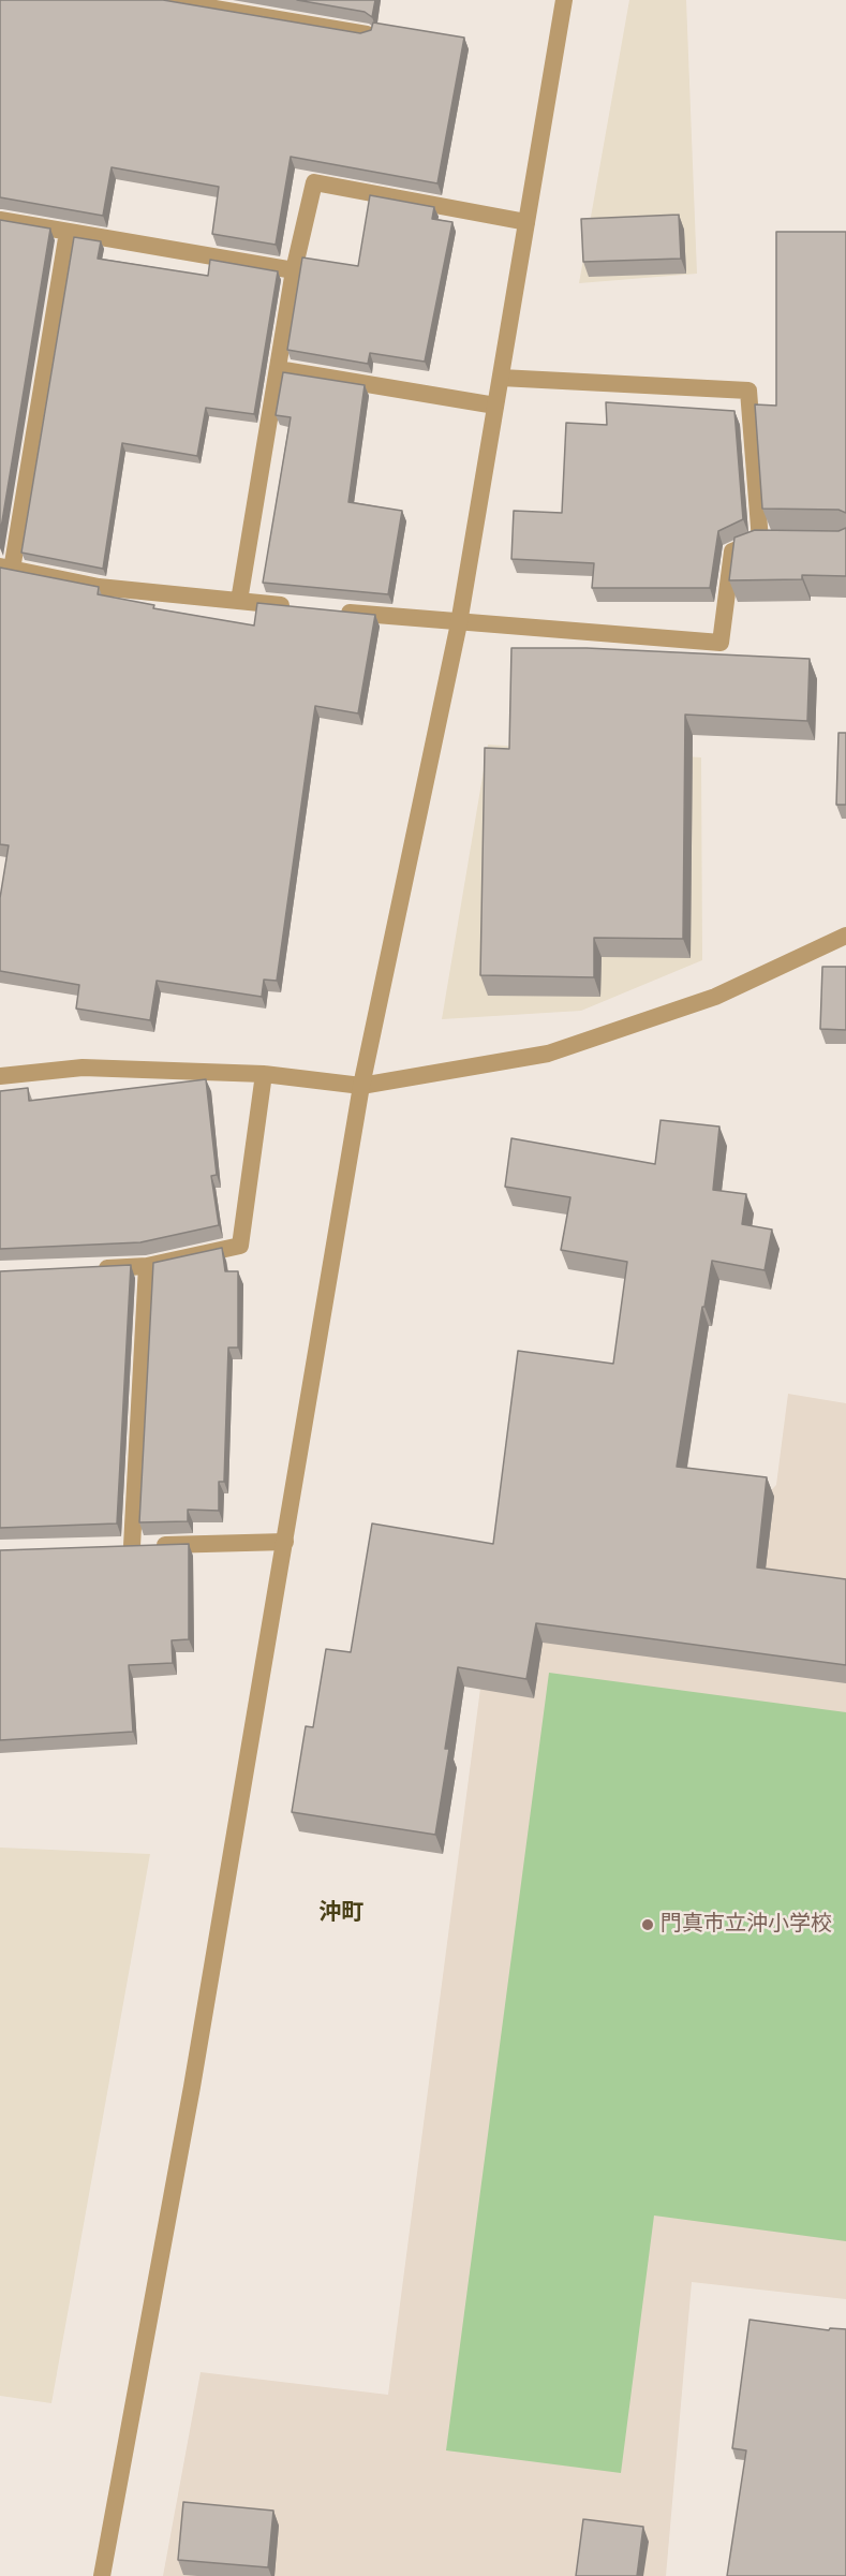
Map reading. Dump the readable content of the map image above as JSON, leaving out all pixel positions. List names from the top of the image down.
{
  "districts": ["沖町"],
  "places": ["門真市立沖小学校"]
}
